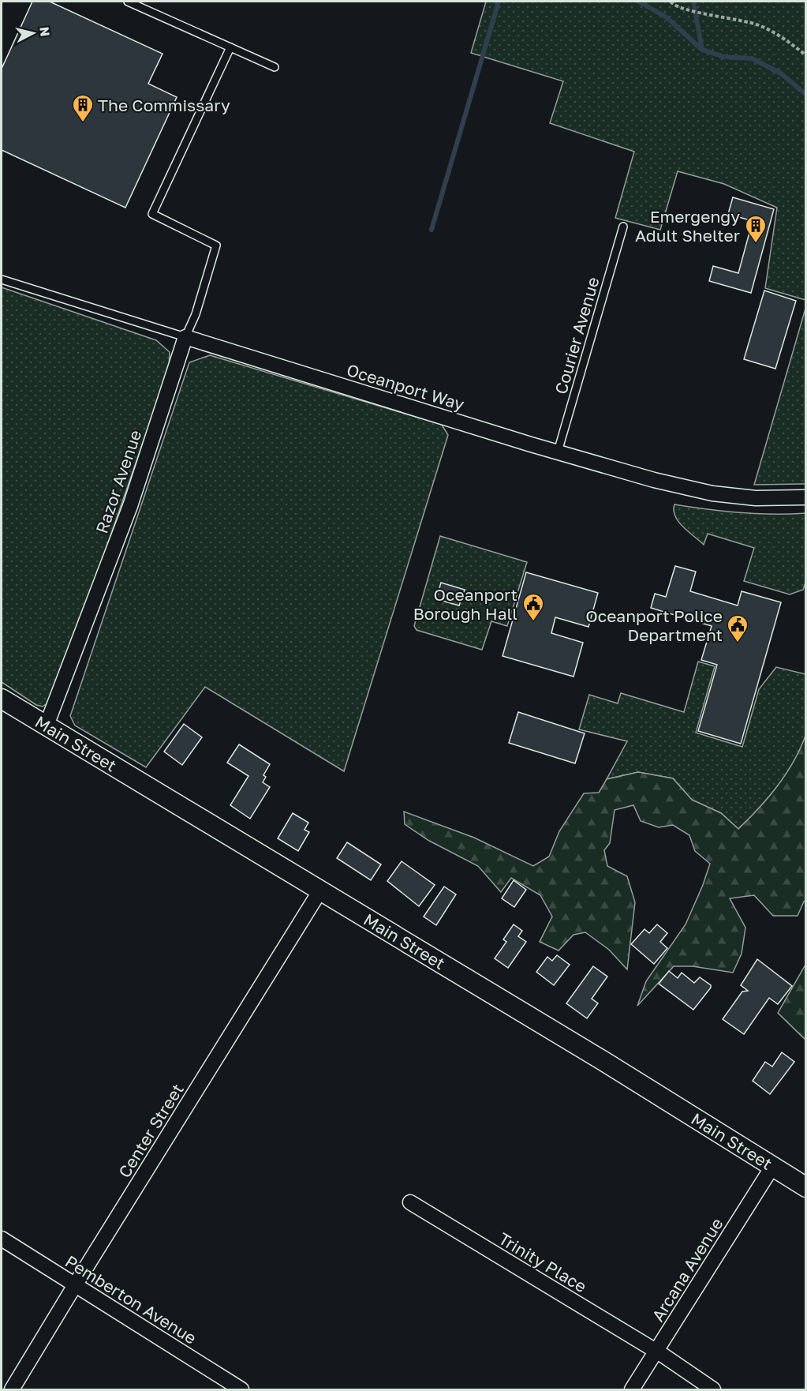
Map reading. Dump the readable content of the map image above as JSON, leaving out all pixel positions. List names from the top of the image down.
{
  "streets": {
    "street": [
      "Oceanport Way",
      "Razor Avenue",
      "Main Street",
      "Center Street",
      "Trinity Place",
      "Arcana Avenue",
      "Pemberton Avenue"
    ],
    "lane": ["Courier Avenue"]
  },
  "crossings": [
    ["Courier Avenue", "Oceanport Way"],
    ["Oceanport Way", "Razor Avenue"],
    ["Razor Avenue", "Main Street"],
    ["Main Street", "Center Street"],
    ["Main Street", "Arcana Avenue"],
    ["Center Street", "Pemberton Avenue"],
    ["Trinity Place", "Arcana Avenue"]
  ],
  "places": {
    "building": ["The Commissary", "Emergengy Adult Shelter"],
    "public building": ["Oceanport Borough Hall", "Oceanport Police Department"]
  },
  "north": "right"
}
